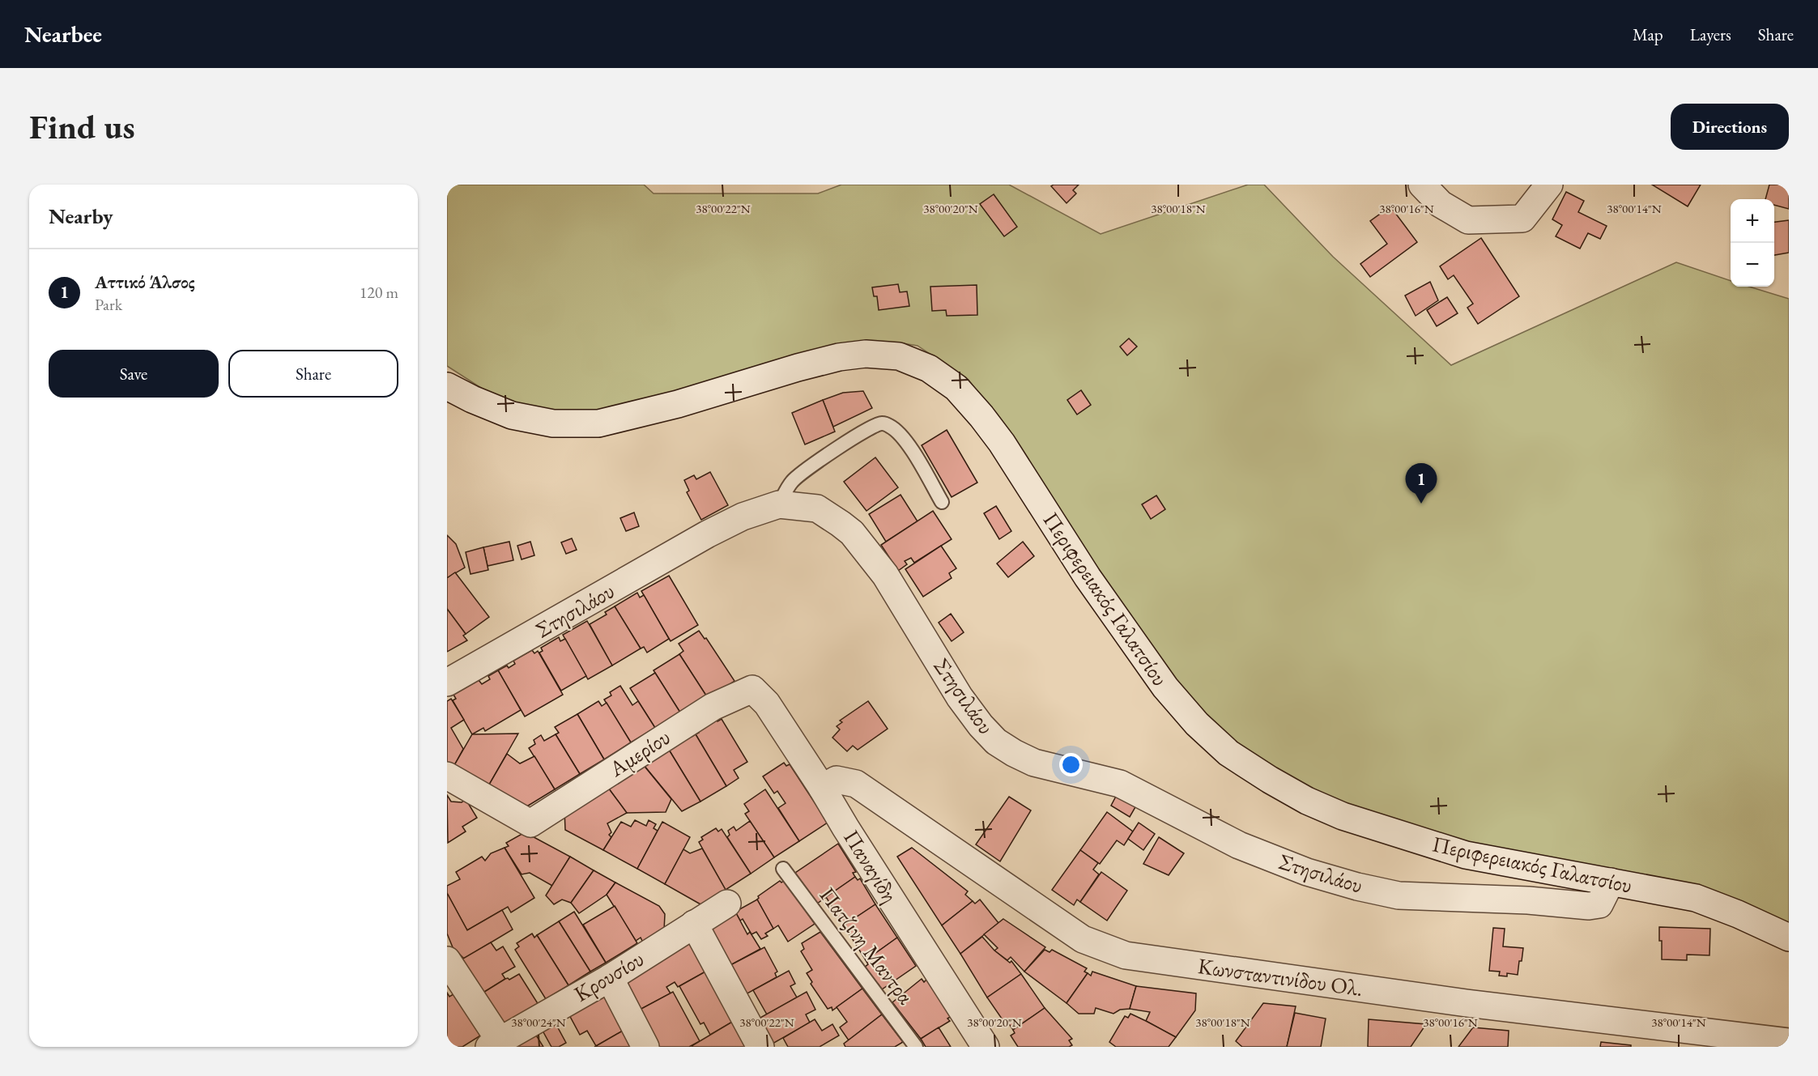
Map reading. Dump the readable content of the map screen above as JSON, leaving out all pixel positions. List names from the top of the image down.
{
  "streets": {
    "street": [
      "Περιφερειακός Γαλατσίου",
      "Στησιλάου",
      "Αμερίου",
      "Παναγίδη",
      "Κρουσίου",
      "Κωνσταντινίδου Ολ."
    ],
    "lane": ["Πατζινη Μαντρα"]
  },
  "crossings": [
    ["Περιφερειακός Γαλατσίου", "Στησιλάου"],
    ["Αμερίου", "Παναγίδη"],
    ["Παναγίδη", "Κωνσταντινίδου Ολ."]
  ],
  "page": {
    "header": "Nearbee",
    "nav": ["Map", "Layers", "Share"],
    "buttons": [
      "Directions",
      ["Save", "Share"]
    ],
    "title": "Find us",
    "heading": "Nearby",
    "map_buttons": ["+", "−"],
    "list": [
      {
        "mark": "1",
        "name": "Αττικό Άλσος",
        "note": "Park",
        "value": "120 m"
      }
    ],
    "pins": "1"
  },
  "coordinates": [
    "38°00'22\"N",
    "38°00'20\"N",
    "38°00'18\"N",
    "38°00'16\"N",
    "38°00'14\"N",
    "38°00'24\"N"
  ]
}
